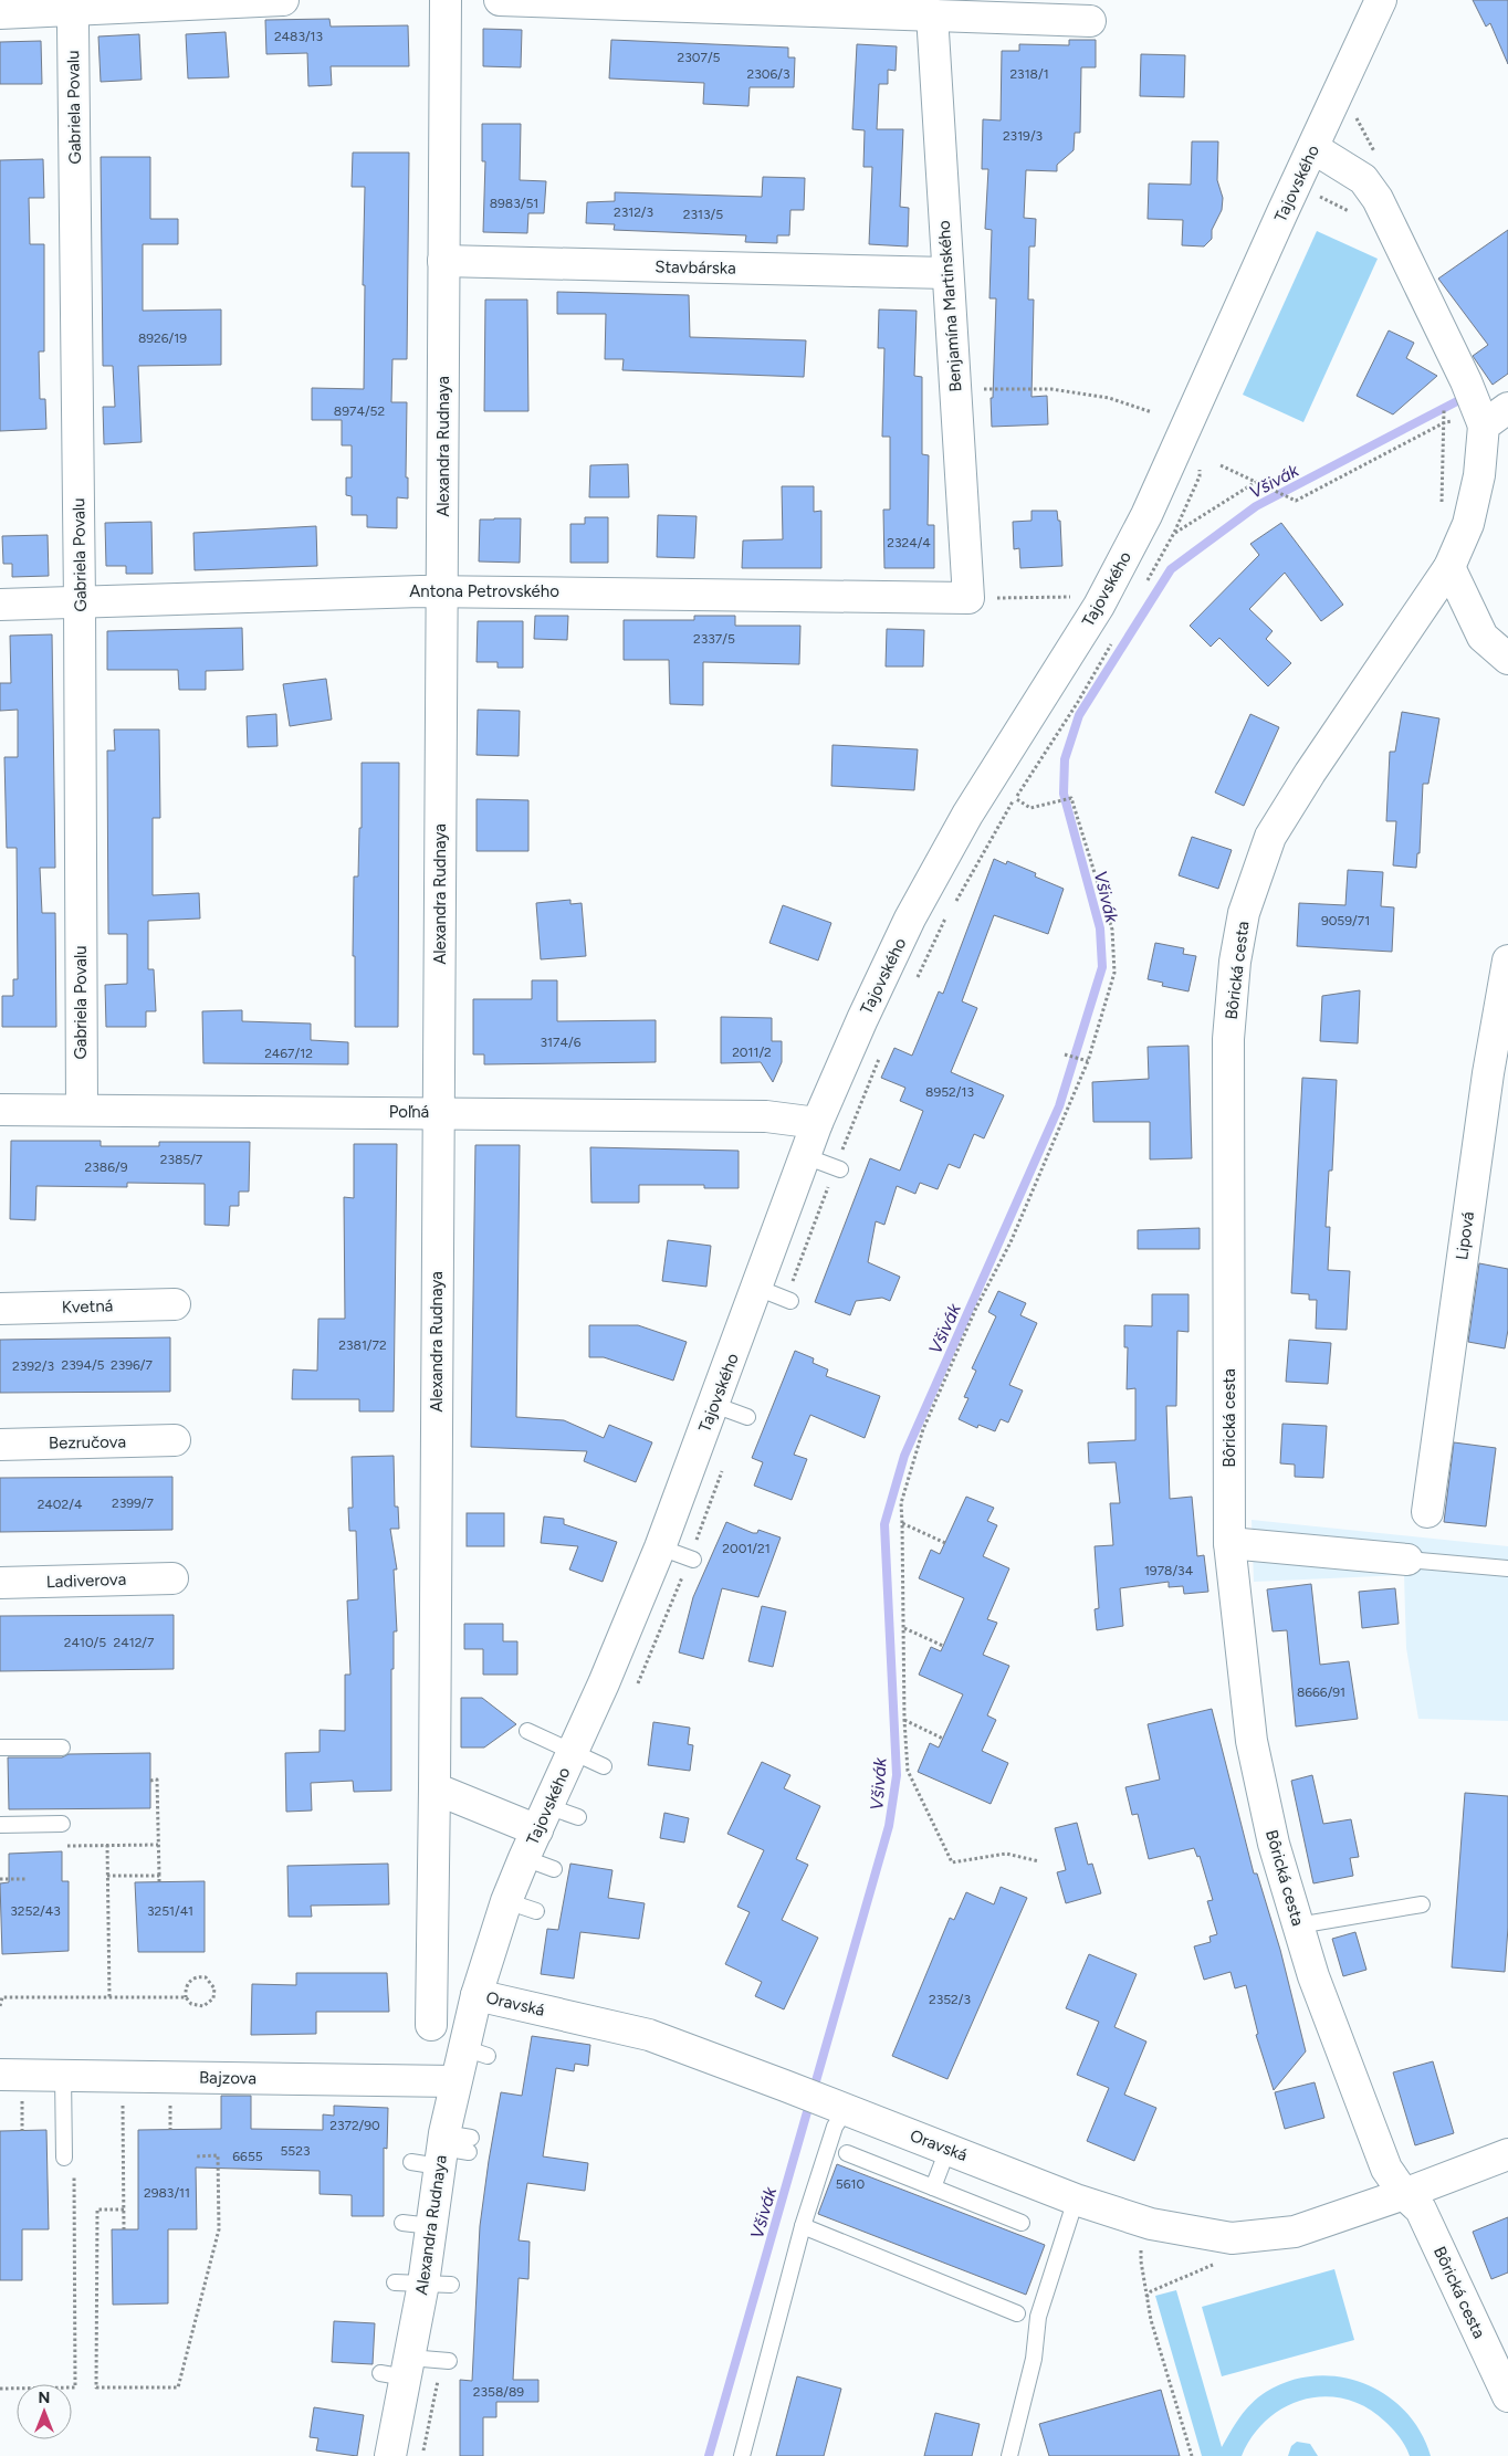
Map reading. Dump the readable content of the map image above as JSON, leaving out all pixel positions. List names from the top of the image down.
{
  "streets": {
    "street": [
      "Gabriela Povalu",
      "Tajovského",
      "Stavbárska",
      "Benjamína Martinského",
      "Alexandra Rudnaya",
      "Antona Petrovského",
      "Bôrická cesta",
      "Poľná",
      "Lipová",
      "Kvetná",
      "Bezručova",
      "Ladiverova",
      "Oravská",
      "Bajzova"
    ]
  },
  "crossings": [
    ["Gabriela Povalu", "Antona Petrovského"],
    ["Gabriela Povalu", "Poľná"],
    ["Tajovského", "Alexandra Rudnaya"],
    ["Tajovského", "Poľná"],
    ["Tajovského", "Oravská"],
    ["Stavbárska", "Benjamína Martinského"],
    ["Stavbárska", "Alexandra Rudnaya"],
    ["Benjamína Martinského", "Antona Petrovského"],
    ["Alexandra Rudnaya", "Antona Petrovského"],
    ["Alexandra Rudnaya", "Poľná"],
    ["Alexandra Rudnaya", "Oravská"],
    ["Alexandra Rudnaya", "Bajzova"],
    ["Bôrická cesta", "Oravská"]
  ],
  "water": ["Všivák"],
  "house_numbers": [
    "2483/13",
    "2307/5",
    "2306/3",
    "2318/1",
    "2319/3",
    "8983/51",
    "2312/3",
    "2313/5",
    "8926/19",
    "8974/52",
    "2324/4",
    "2337/5",
    "9059/71",
    "3174/6",
    "2011/2",
    "2467/12",
    "8952/13",
    "2385/7",
    "2386/9",
    "2381/72",
    "2394/5",
    "2396/7",
    "2392/3",
    "2399/7",
    "2402/4",
    "2001/21",
    "1978/34",
    "2410/5",
    "2412/7",
    "8666/91",
    "3252/43",
    "3251/41",
    "2352/3",
    "2372/90",
    "5523",
    "6655",
    "5610",
    "2983/11",
    "2358/89"
  ],
  "north": "top"
}
